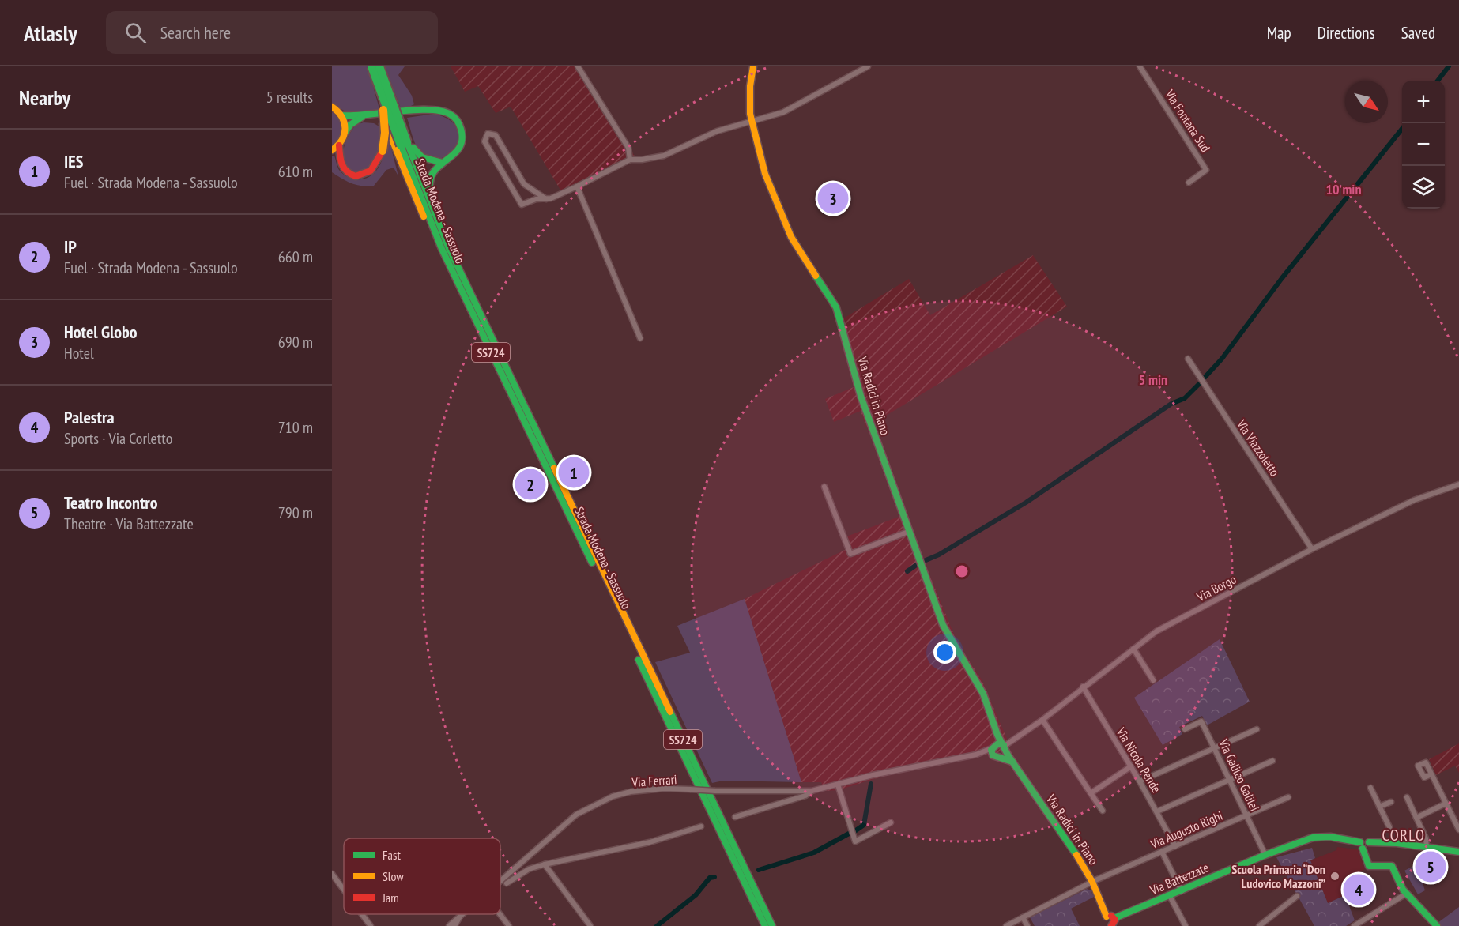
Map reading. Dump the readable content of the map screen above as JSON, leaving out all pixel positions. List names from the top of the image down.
{
  "streets": {
    "main road": [
      "Strada Modena - Sassuolo",
      "SS724",
      "Via Radici in Piano",
      "Via Battezzate"
    ],
    "street": [
      "Via Fontana Sud",
      "Via Viazzoletto",
      "Via Borgo",
      "Via Nicola Pende",
      "Via Galileo Galilei",
      "Via Ferrari",
      "Via Augusto Righi"
    ]
  },
  "crossings": [
    ["Via Radici in Piano", "Via Borgo"],
    ["Via Radici in Piano", "Via Ferrari"],
    ["Via Radici in Piano", "Via Augusto Righi"],
    ["Via Radici in Piano", "Via Battezzate"],
    ["Via Viazzoletto", "Via Borgo"],
    ["Via Borgo", "Via Nicola Pende"],
    ["Via Borgo", "Via Ferrari"],
    ["Via Nicola Pende", "Via Augusto Righi"],
    ["Via Galileo Galilei", "Via Augusto Righi"],
    ["Via Galileo Galilei", "Via Battezzate"]
  ],
  "districts": ["CORLO"],
  "places": ["Scuola Primaria “Don Ludovico Mazzoni”"],
  "legend": ["Fast", "Slow", "Jam"],
  "north": "bottom right",
  "page": {
    "header": "Atlasly",
    "search": "Search here",
    "nav": ["Map", "Directions", "Saved"],
    "heading": ["Nearby", "5 results"],
    "map_buttons": ["+", "−"],
    "list": [
      {
        "mark": "1",
        "name": "IES",
        "note": "Fuel · Strada Modena - Sassuolo",
        "value": "610 m"
      },
      {
        "mark": "2",
        "name": "IP",
        "note": "Fuel · Strada Modena - Sassuolo",
        "value": "660 m"
      },
      {
        "mark": "3",
        "name": "Hotel Globo",
        "note": "Hotel",
        "value": "690 m"
      },
      {
        "mark": "4",
        "name": "Palestra",
        "note": "Sports · Via Corletto",
        "value": "710 m"
      },
      {
        "mark": "5",
        "name": "Teatro Incontro",
        "note": "Theatre · Via Battezzate",
        "value": "790 m"
      }
    ],
    "pins": [
      "3",
      "1",
      "2",
      "5",
      "4"
    ]
  },
  "rings": ["10 min", "5 min"]
}
